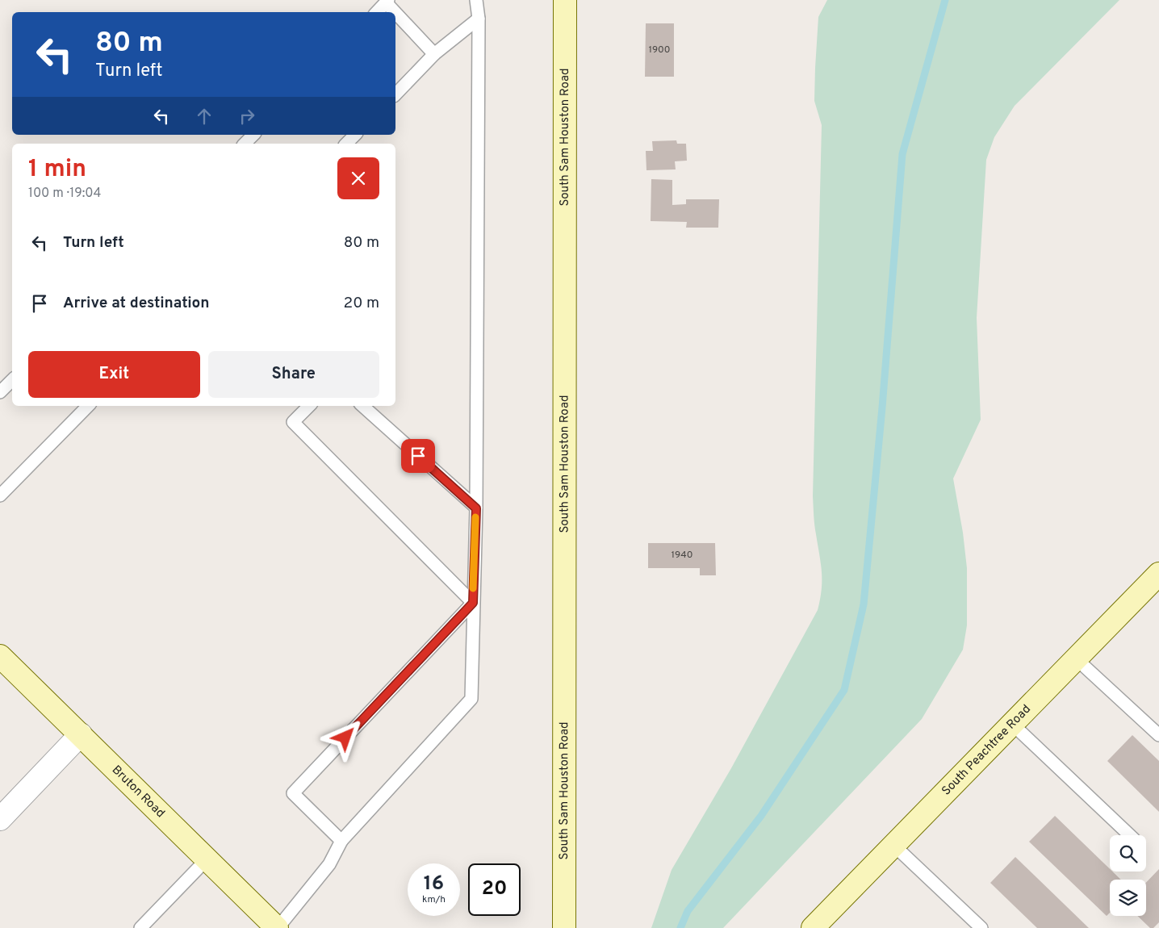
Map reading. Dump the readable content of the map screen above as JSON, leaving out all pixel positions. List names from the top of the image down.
{
  "streets": {
    "street": ["South Sam Houston Road", "South Peachtree Road", "Bruton Road"]
  },
  "house_numbers": ["1900", "1940"],
  "page": {
    "turn": ["80 m", "Turn left"],
    "heading": ["1 min", "100 m · 19:04"],
    "list": [
      {
        "name": "Turn left",
        "value": "80 m"
      },
      {
        "name": "Arrive at destination",
        "value": "20 m"
      }
    ],
    "buttons": ["Exit", "Share"],
    "speed": "16 km/h",
    "limit": "20"
  }
}
